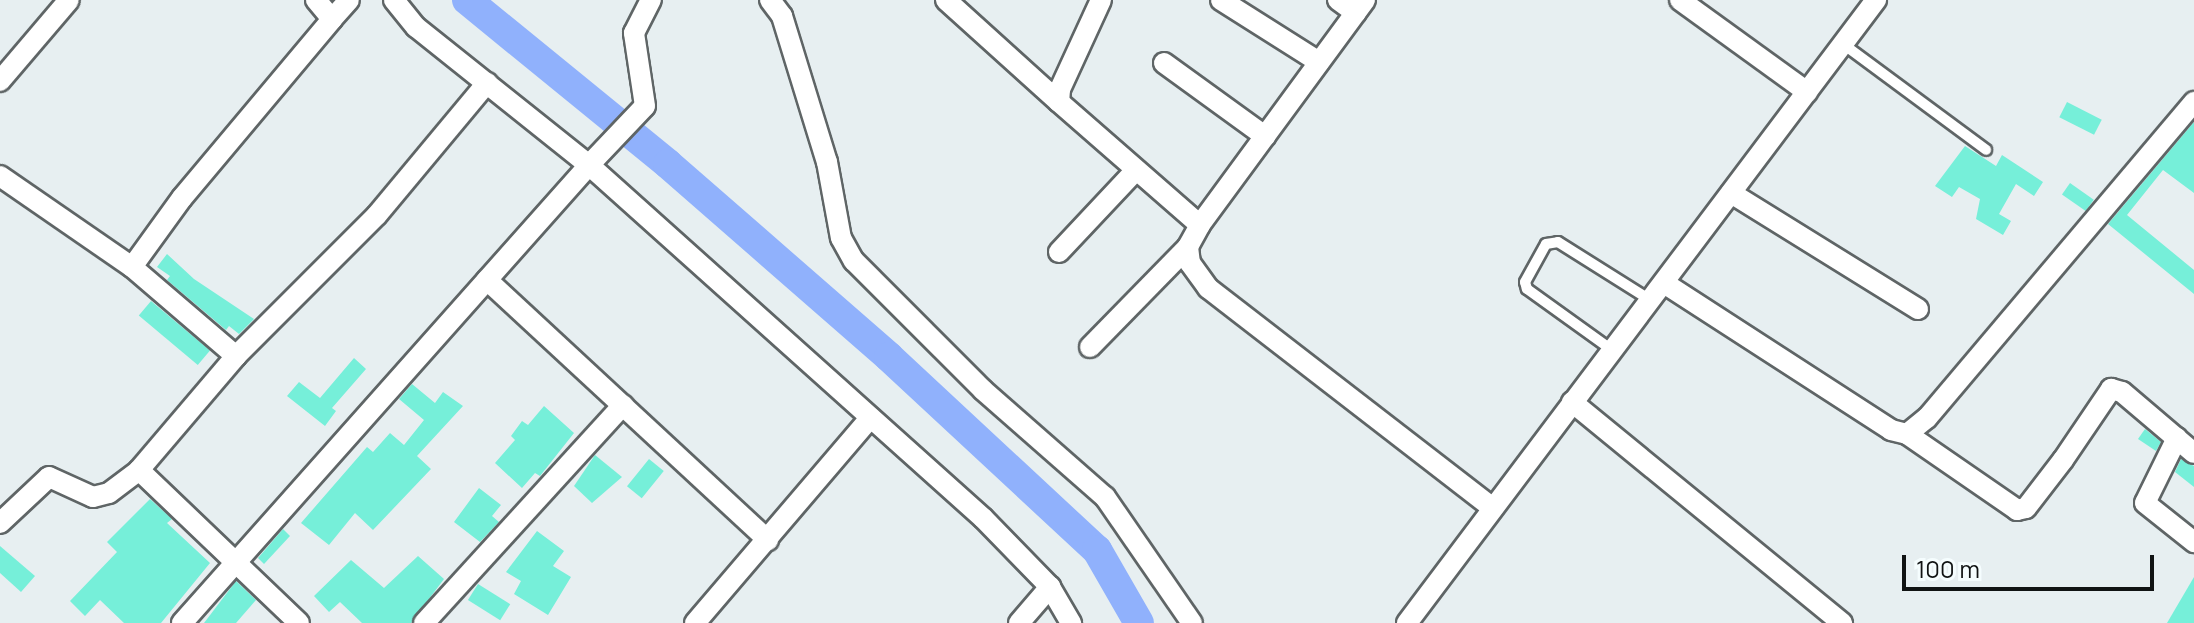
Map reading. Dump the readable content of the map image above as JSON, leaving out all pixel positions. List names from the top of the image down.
{
  "scale_bar": "100 m"
}
